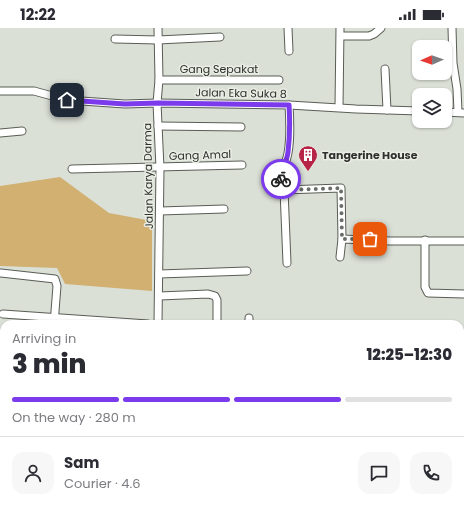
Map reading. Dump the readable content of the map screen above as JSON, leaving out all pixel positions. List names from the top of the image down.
{
  "streets": {
    "street": [
      "Gang Sepakat",
      "Jalan Eka Suka 8",
      "Gang Amal",
      "Jalan Karya Darma"
    ]
  },
  "crossings": [
    ["Gang Sepakat", "Jalan Karya Darma"],
    ["Jalan Eka Suka 8", "Jalan Karya Darma"],
    ["Gang Amal", "Jalan Karya Darma"]
  ],
  "places": {
    "building": ["Tangerine House"]
  },
  "north": "left",
  "page": {
    "status": "12:22",
    "heading": ["3 min", "Arriving in", "12:25–12:30"],
    "panel": ["Sam", "Courier · 4.6"],
    "bar": "On the way · 280 m"
  }
}
